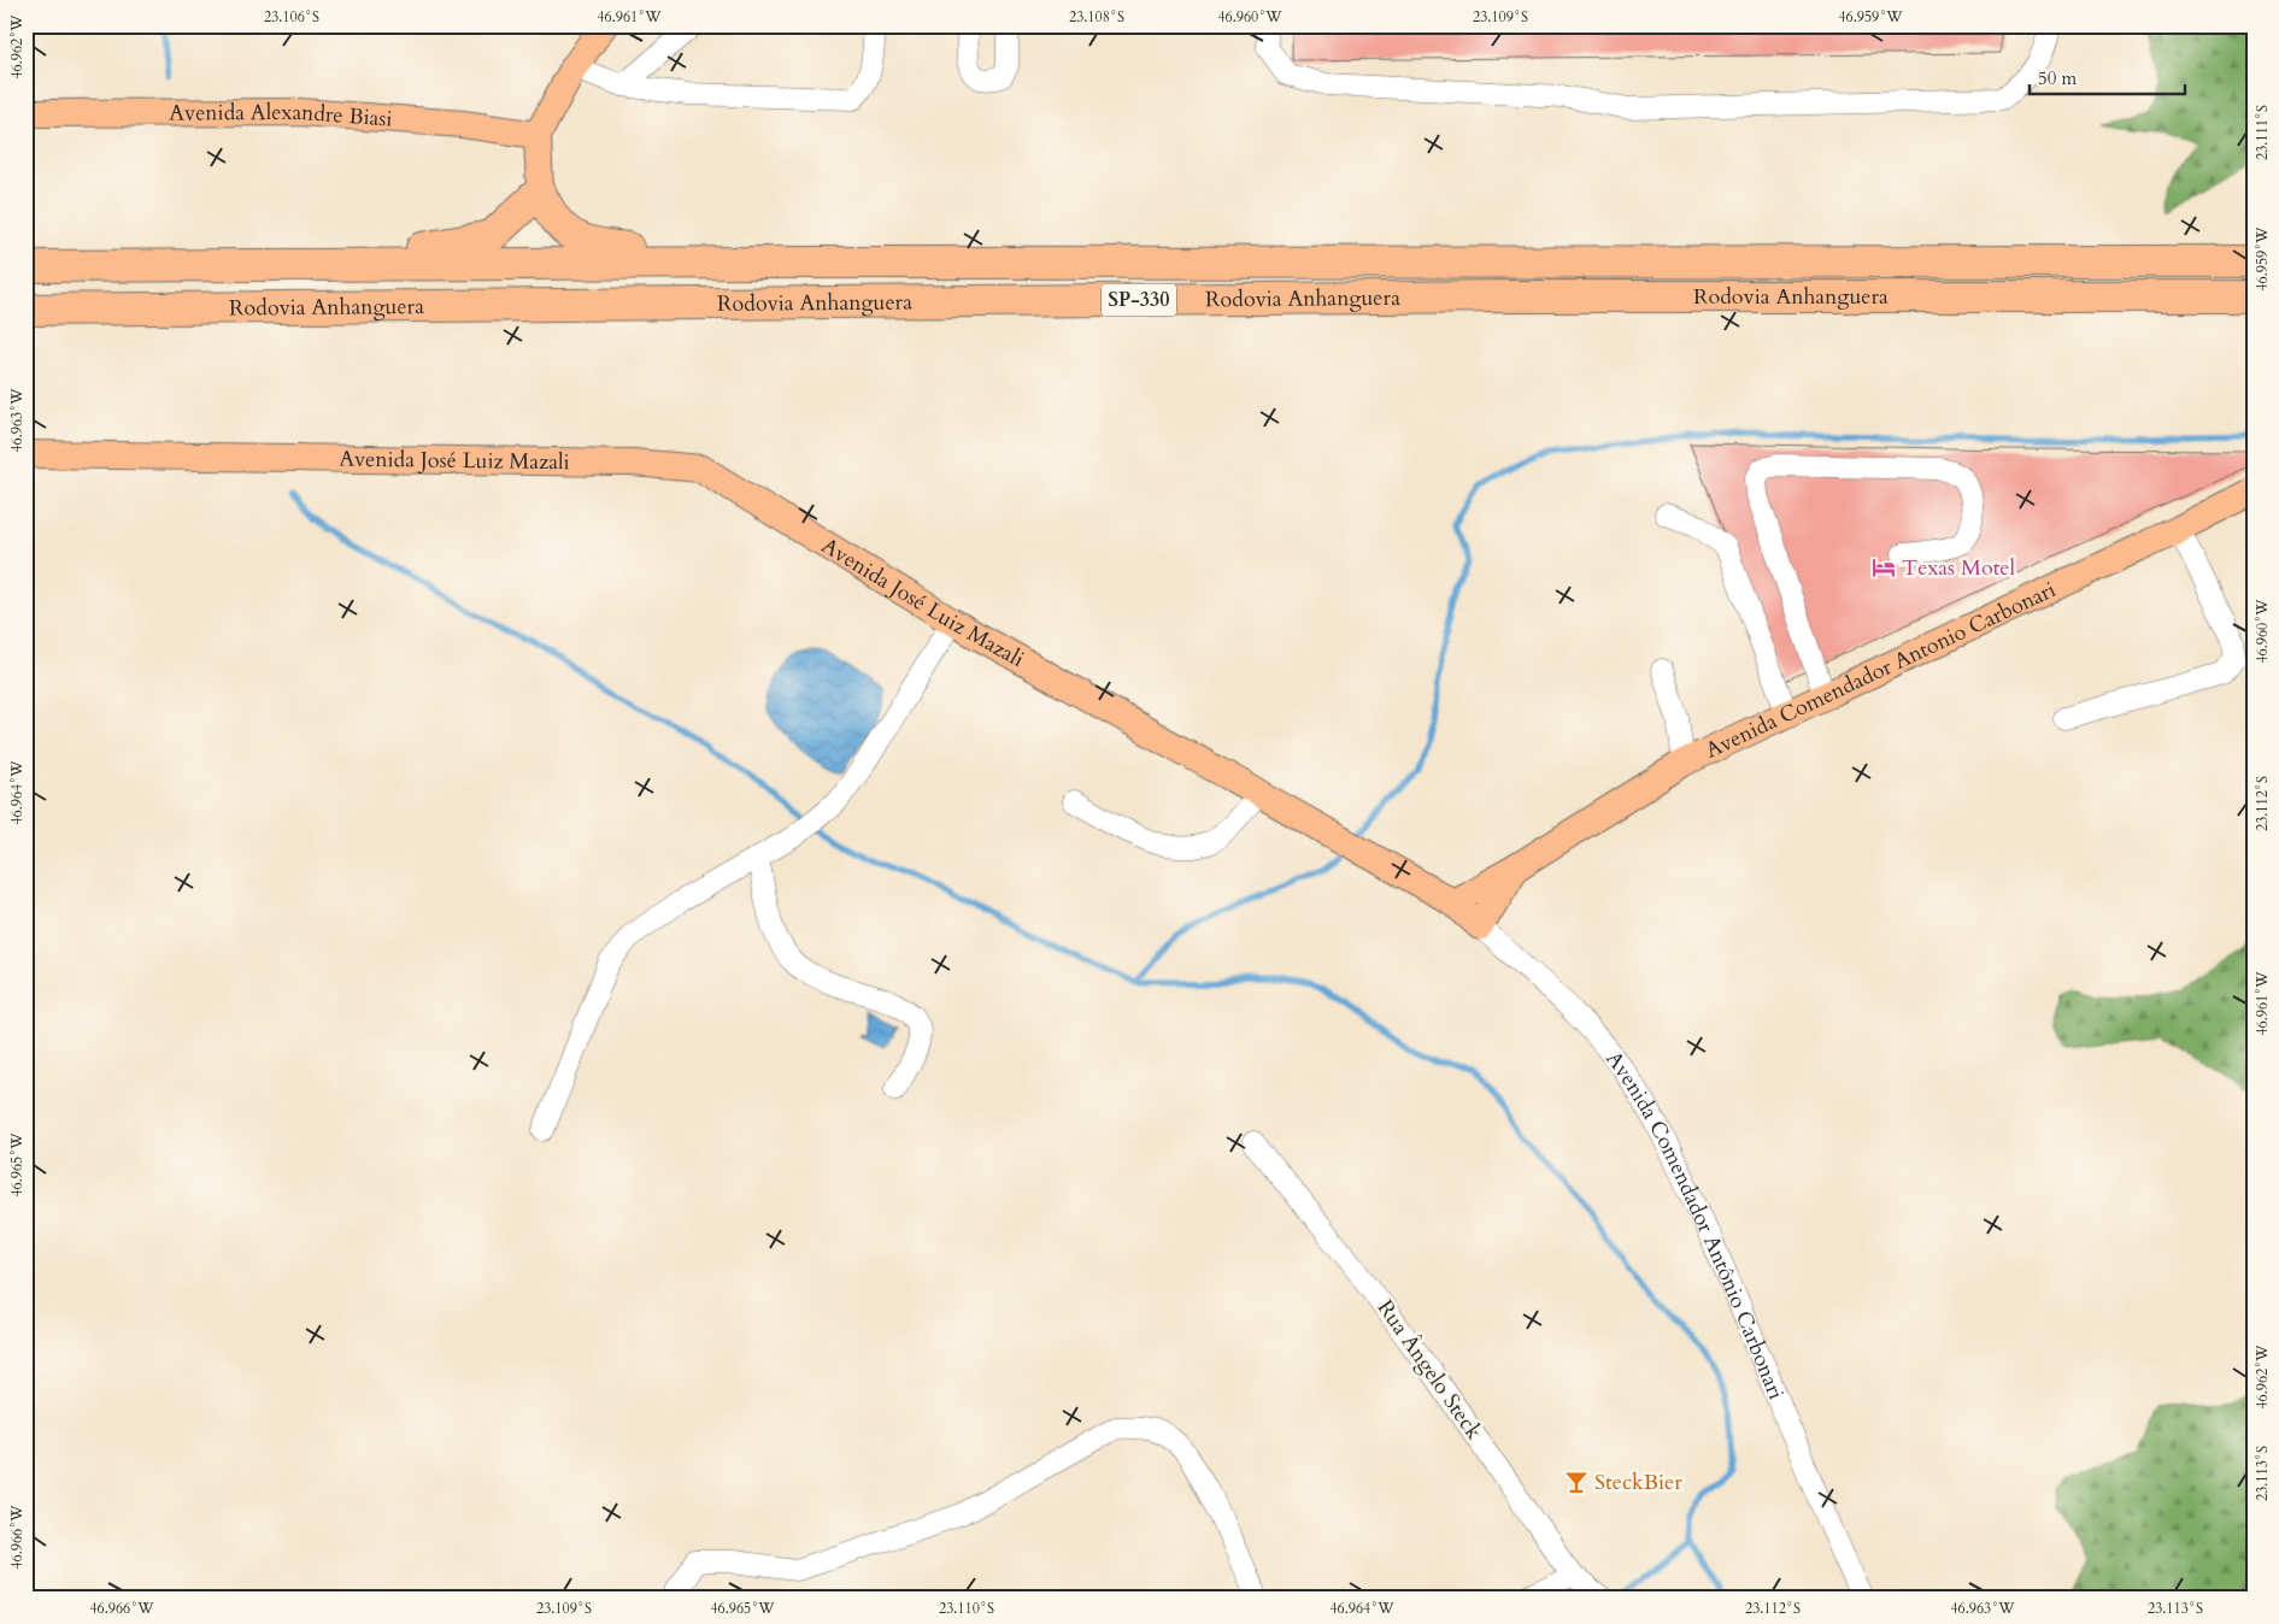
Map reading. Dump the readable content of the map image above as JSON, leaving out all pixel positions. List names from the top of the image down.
{
  "streets": {
    "highway": ["Rodovia Anhanguera", "SP-330"],
    "main road": [
      "Avenida Alexandre Biasi",
      "Avenida José Luiz Mazali",
      "Avenida Comendador Antonio Carbonari",
      "Avenida Comendador Antônio Carbonari"
    ],
    "street": ["Rua Ângelo Steck"]
  },
  "crossings": [
    ["Avenida José Luiz Mazali", "Avenida Comendador Antonio Carbonari"],
    ["Avenida José Luiz Mazali", "Avenida Comendador Antônio Carbonari"],
    ["Avenida Comendador Antonio Carbonari", "Avenida Comendador Antônio Carbonari"]
  ],
  "places": {
    "hotel": ["Texas Motel"],
    "bar": ["SteckBier"]
  },
  "scale_bar": "50 m",
  "coordinates": [
    "23.106°S",
    "46.961°W",
    "23.108°S",
    "46.960°W",
    "23.109°S",
    "46.959°W",
    "46.962°W",
    "23.111°S",
    "46.963°W",
    "46.964°W",
    "23.112°S",
    "46.965°W",
    "23.113°S",
    "46.966°W",
    "23.110°S"
  ]
}
